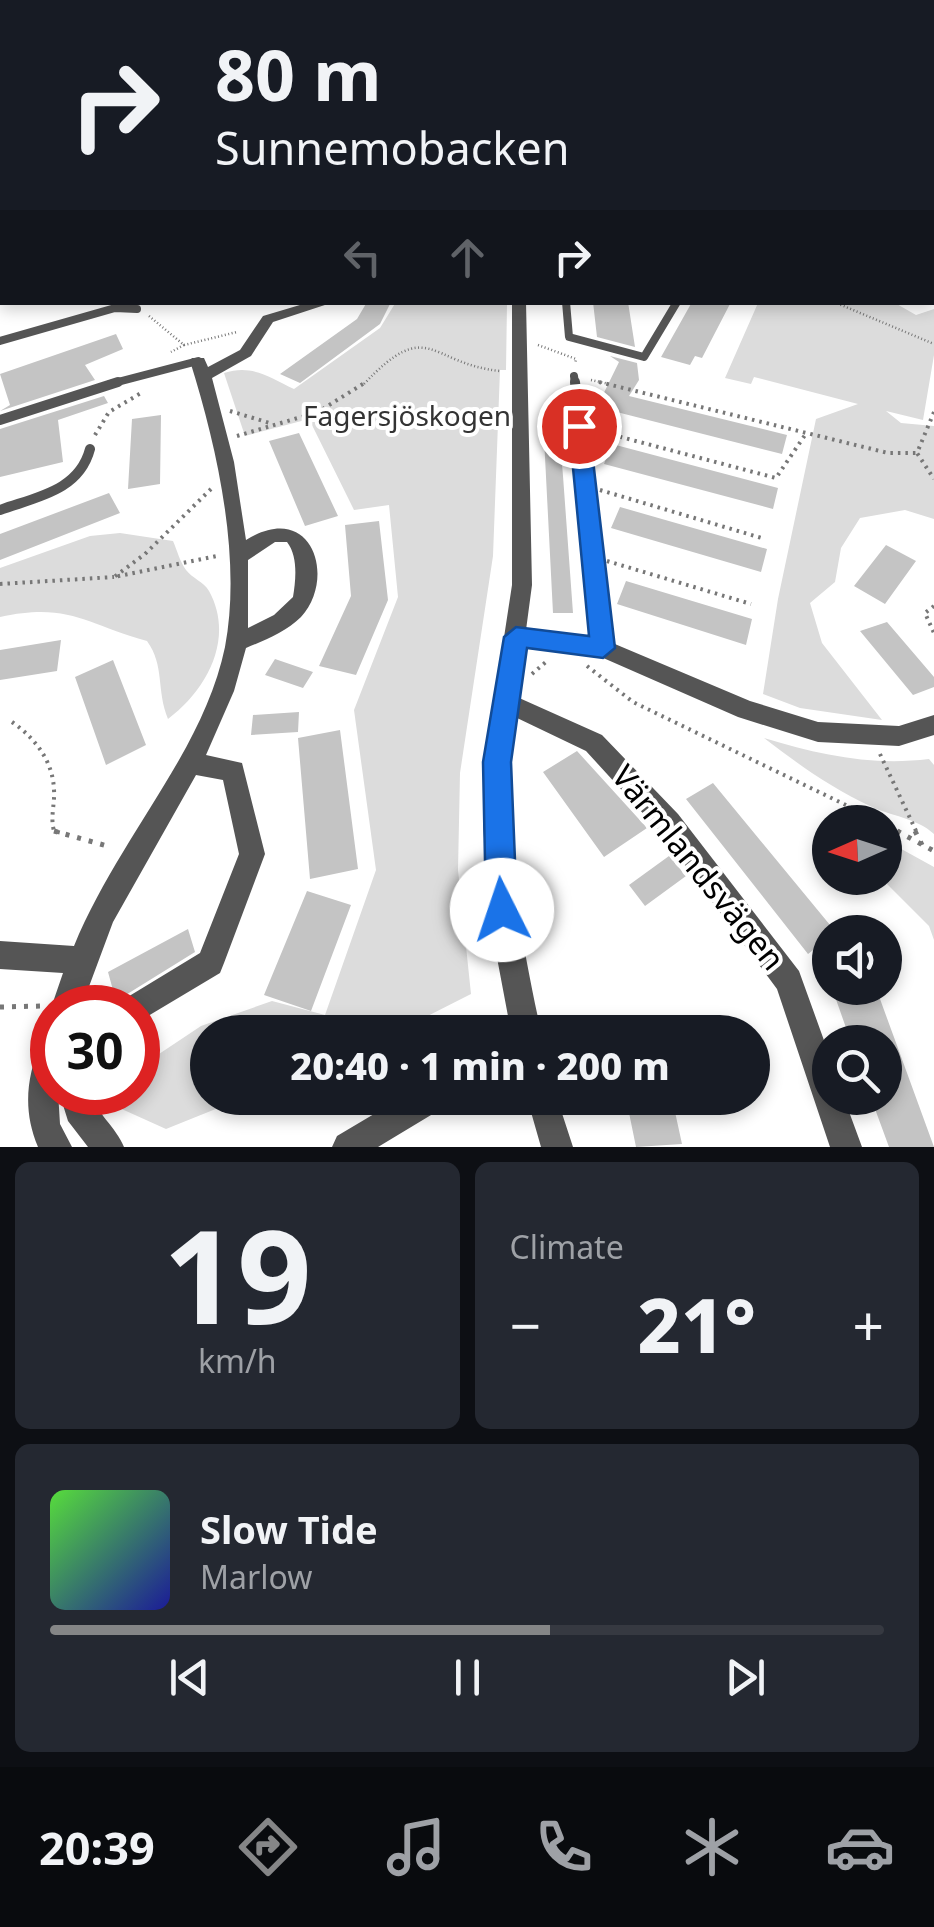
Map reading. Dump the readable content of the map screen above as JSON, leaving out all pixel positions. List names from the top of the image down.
{
  "streets": {
    "street": ["Värmlandsvägen"]
  },
  "parks": ["Fagersjöskogen"],
  "north": "left",
  "page": {
    "turn": ["80 m", "Sunnemobacken"],
    "limit": "30",
    "trip": "20:40 · 1 min · 200 m",
    "tile": [
      ["19", "km/h"],
      "Climate"
    ],
    "heat": ["−", "21°", "+"],
    "song": ["Slow Tide", "Marlow"],
    "tabs": "20:39"
  }
}
